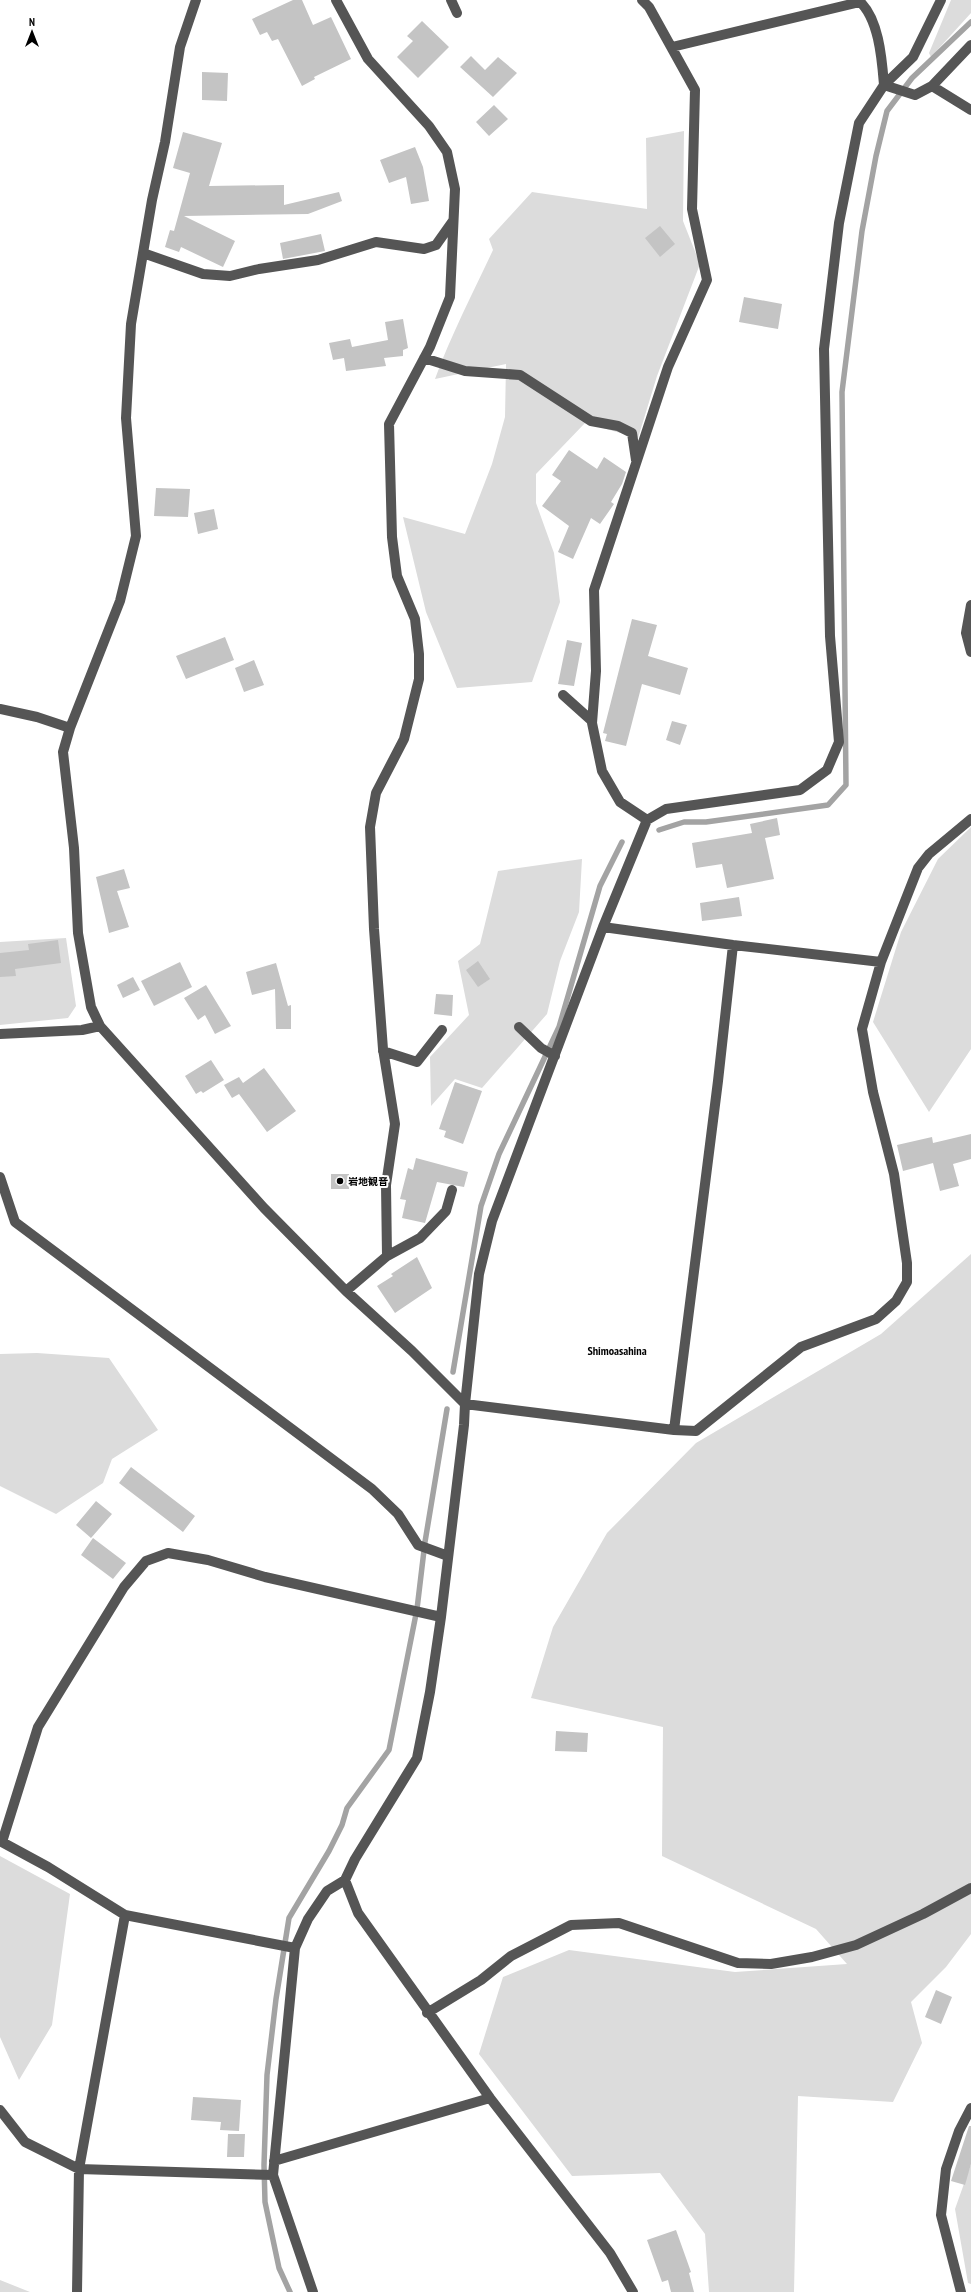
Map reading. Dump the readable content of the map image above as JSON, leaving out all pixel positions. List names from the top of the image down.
{
  "districts": ["Shimoasahina"],
  "places": ["岩地観音"],
  "north": "top"
}
